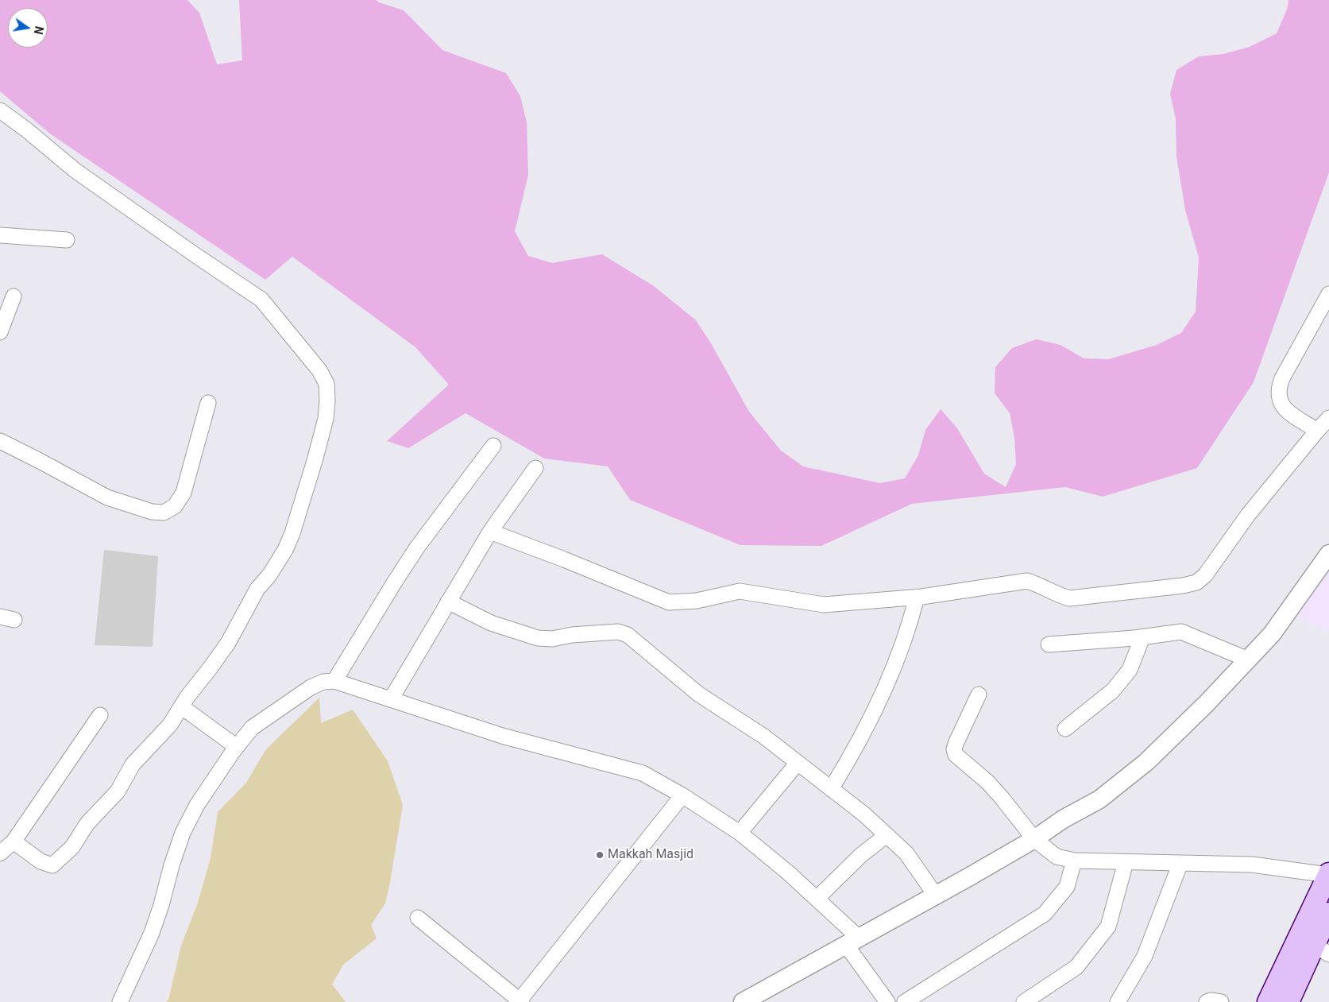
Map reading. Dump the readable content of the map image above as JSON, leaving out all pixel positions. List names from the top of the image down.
{
  "places": ["Makkah Masjid"],
  "north": "right"
}
